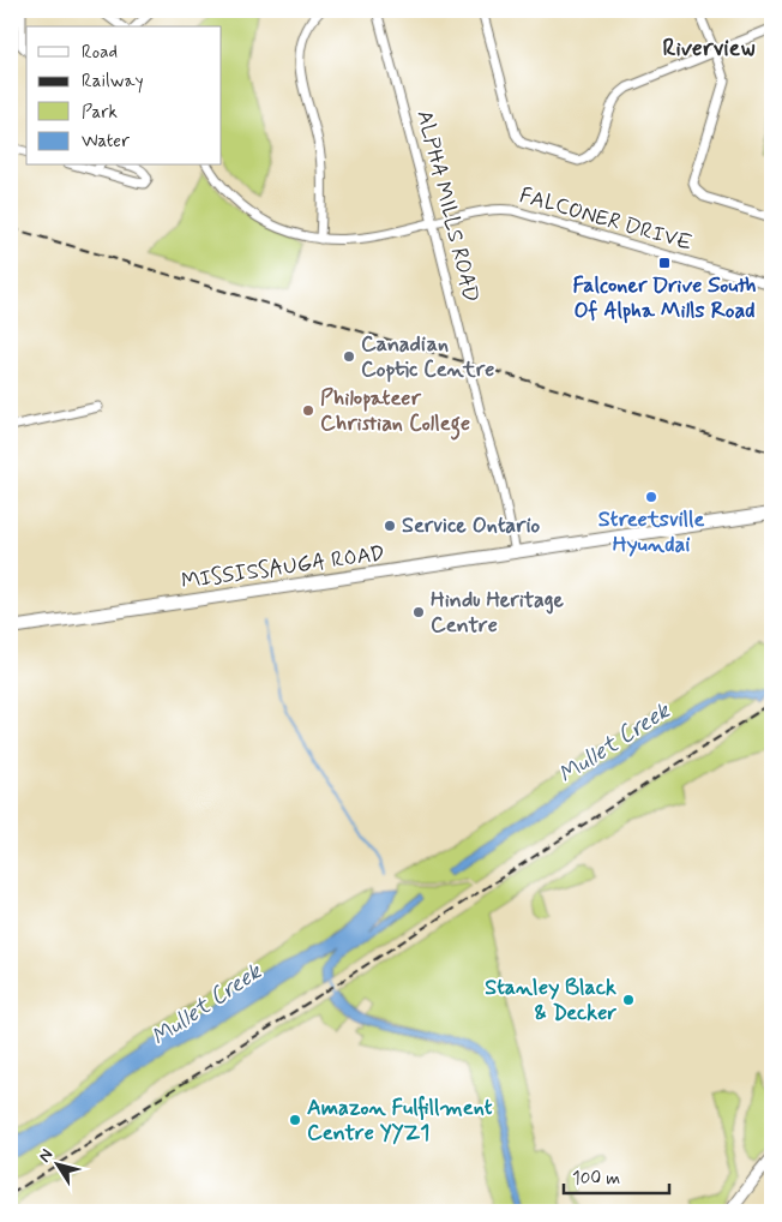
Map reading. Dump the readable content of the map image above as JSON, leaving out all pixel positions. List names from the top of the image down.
{
  "streets": {
    "main road": ["MISSISSAUGA ROAD"],
    "street": ["ALPHA MILLS ROAD", "FALCONER DRIVE"]
  },
  "crossings": [
    ["ALPHA MILLS ROAD", "FALCONER DRIVE"],
    ["ALPHA MILLS ROAD", "MISSISSAUGA ROAD"]
  ],
  "districts": ["Riverview"],
  "water": ["Mullet Creek"],
  "places": {
    "transit": ["Falconer Drive South Of Alpha Mills Road"],
    "other": [
      "Canadian Coptic Centre",
      "Philopateer Christian College",
      "Streetsville Hyundai",
      "Service Ontario",
      "Hindu Heritage Centre",
      "Stanley Black & Decker",
      "Amazon Fulfillment Centre YYZ1"
    ]
  },
  "legend": [
    "Road",
    "Railway",
    "Park",
    "Water"
  ],
  "scale_bar": "100 m",
  "north": "top left"
}
